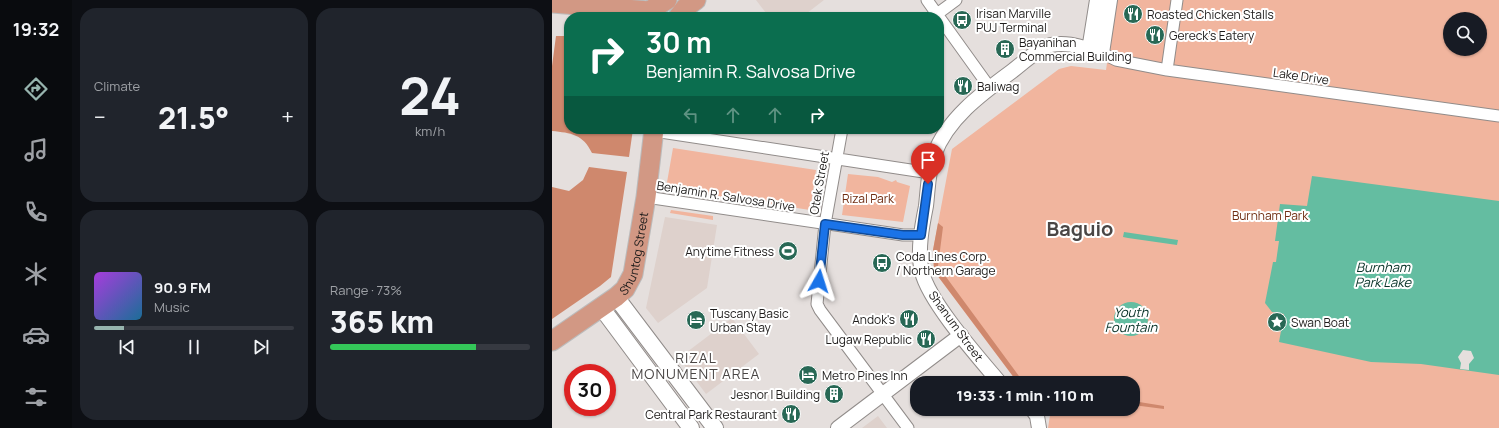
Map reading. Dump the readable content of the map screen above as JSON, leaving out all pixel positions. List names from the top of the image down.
{
  "streets": {
    "highway": ["Shuntog Street"],
    "street": [
      "Lake Drive",
      "Otek Street",
      "Benjamin R. Salvosa Drive",
      "Shanum Street"
    ]
  },
  "crossings": [
    ["Lake Drive", "Shanum Street"],
    ["Otek Street", "Benjamin R. Salvosa Drive"],
    ["Benjamin R. Salvosa Drive", "Shuntog Street"],
    ["Benjamin R. Salvosa Drive", "Shanum Street"]
  ],
  "districts": ["Baguio", "RIZAL MONUMENT AREA"],
  "water": ["Burnham Park Lake", "Youth Fountain"],
  "parks": ["Rizal Park", "Burnham Park"],
  "places": {
    "restaurant": [
      "Roasted Chicken Stalls",
      "Gereck's Eatery",
      "Baliwag",
      "Andok's",
      "Lugaw Republic",
      "Central Park Restaurant"
    ],
    "bus stop": ["Irisan Marville PUJ Terminal", "Coda Lines Corp. / Northern Garage"],
    "building": ["Bayanihan Commercial Building", "Jesnor I Building"],
    "sports": ["Anytime Fitness"],
    "hotel": ["Tuscany Basic Urban Stay", "Metro Pines Inn"],
    "place": ["Swan Boat"]
  },
  "page": {
    "tabs": "19:32",
    "tile": [
      "Climate",
      ["24", "km/h"],
      ["Range · 73%", "365 km"]
    ],
    "turn": ["30 m", "Benjamin R. Salvosa Drive"],
    "heat": ["−", "21.5°", "+"],
    "song": ["90.9 FM", "Music"],
    "limit": "30",
    "trip": "19:33 · 1 min · 110 m"
  }
}
